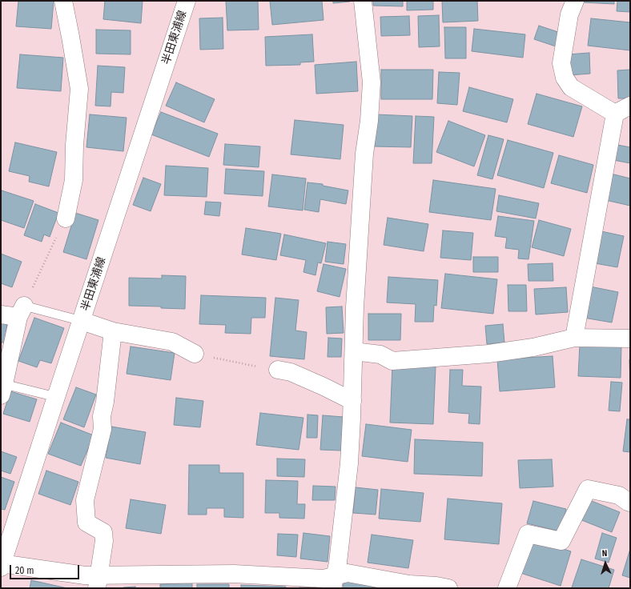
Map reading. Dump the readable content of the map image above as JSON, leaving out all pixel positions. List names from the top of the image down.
{
  "streets": {
    "street": ["半田東浦線"]
  },
  "scale_bar": "20 m",
  "north": "top"
}
